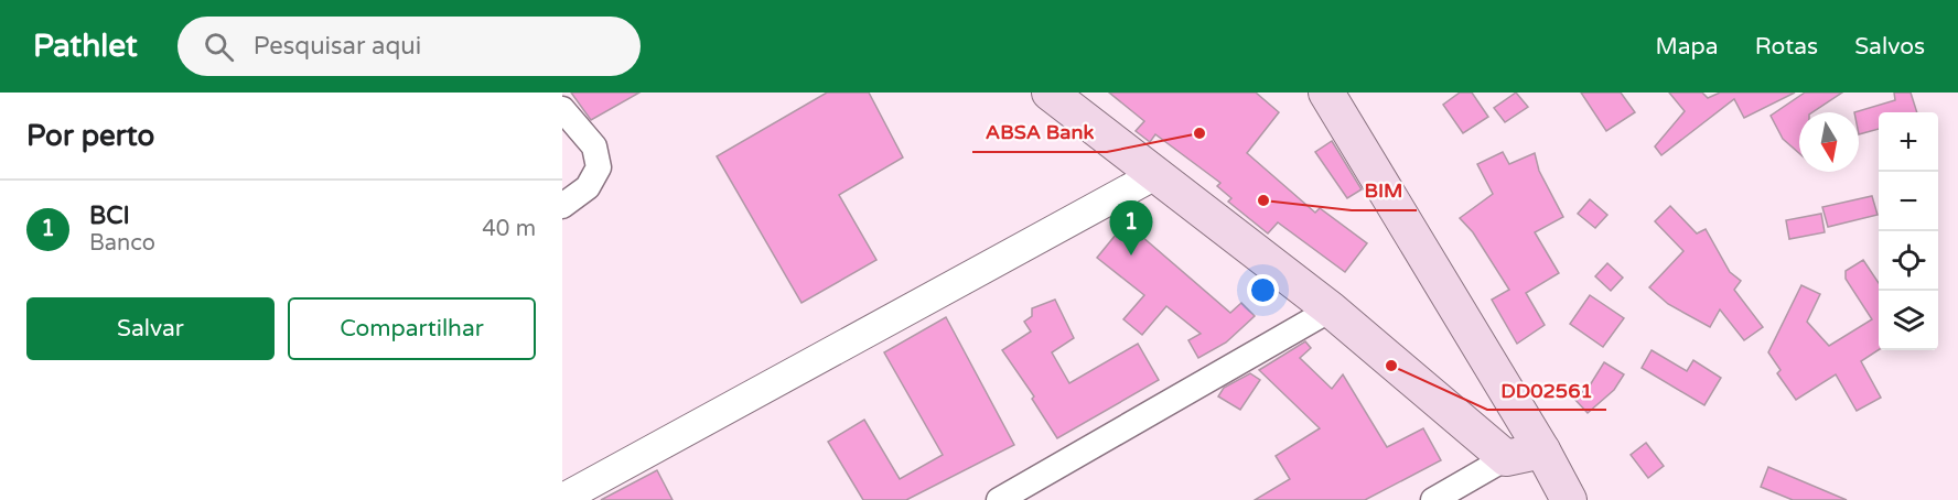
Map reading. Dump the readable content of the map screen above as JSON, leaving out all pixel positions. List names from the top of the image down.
{
  "places": ["ABSA Bank", "BIM", "DD02561"],
  "north": "bottom",
  "page": {
    "header": "Pathlet",
    "search": "Pesquisar aqui",
    "nav": ["Mapa", "Rotas", "Salvos"],
    "heading": "Por perto",
    "map_buttons": ["+", "−"],
    "list": [
      {
        "mark": "1",
        "name": "BCI",
        "note": "Banco",
        "value": "40 m"
      }
    ],
    "pins": "1",
    "buttons": ["Salvar", "Compartilhar"]
  }
}
